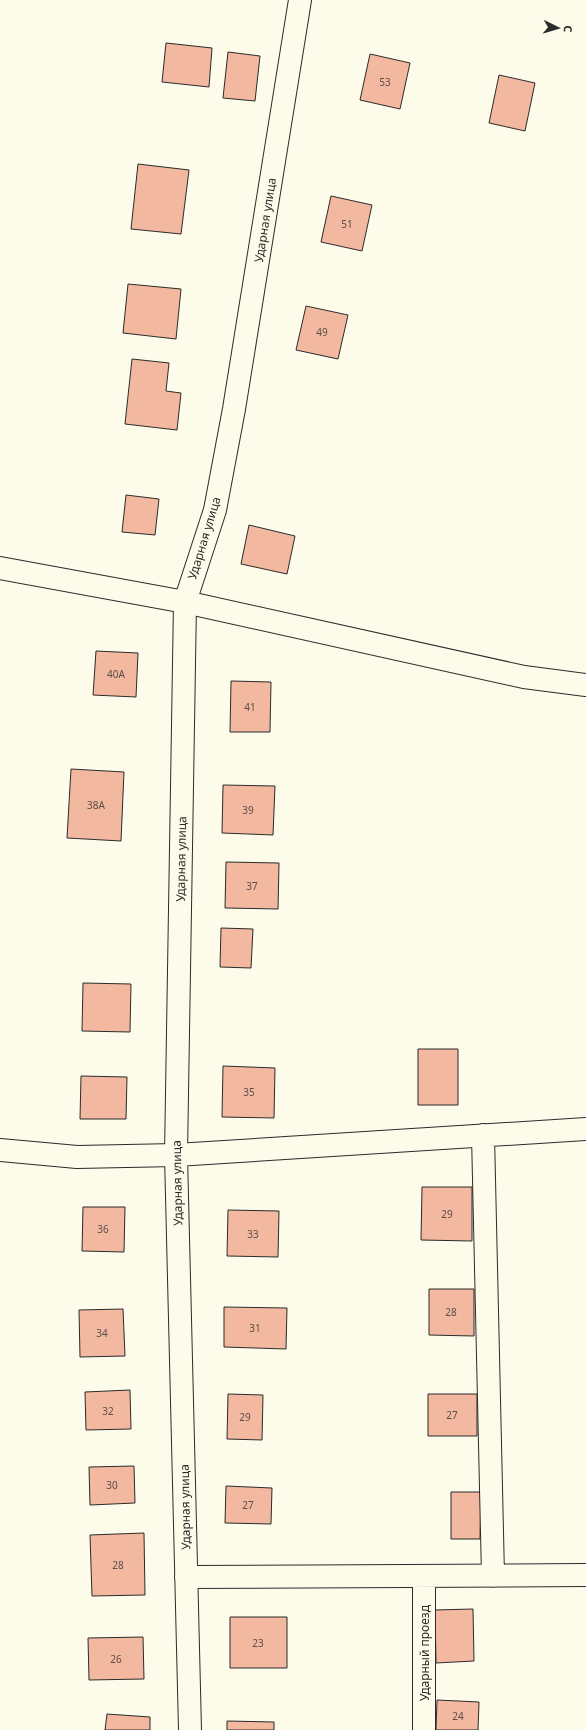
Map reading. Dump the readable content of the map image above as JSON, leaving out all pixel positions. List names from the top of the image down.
{
  "streets": {
    "street": ["Ударная улица", "Ударный проезд"]
  },
  "house_numbers": [
    "53",
    "51",
    "49",
    "40А",
    "41",
    "38А",
    "39",
    "37",
    "35",
    "29",
    "36",
    "33",
    "28",
    "31",
    "34",
    "32",
    "27",
    "29",
    "30",
    "27",
    "28",
    "23",
    "26",
    "24"
  ],
  "north": "right"
}
